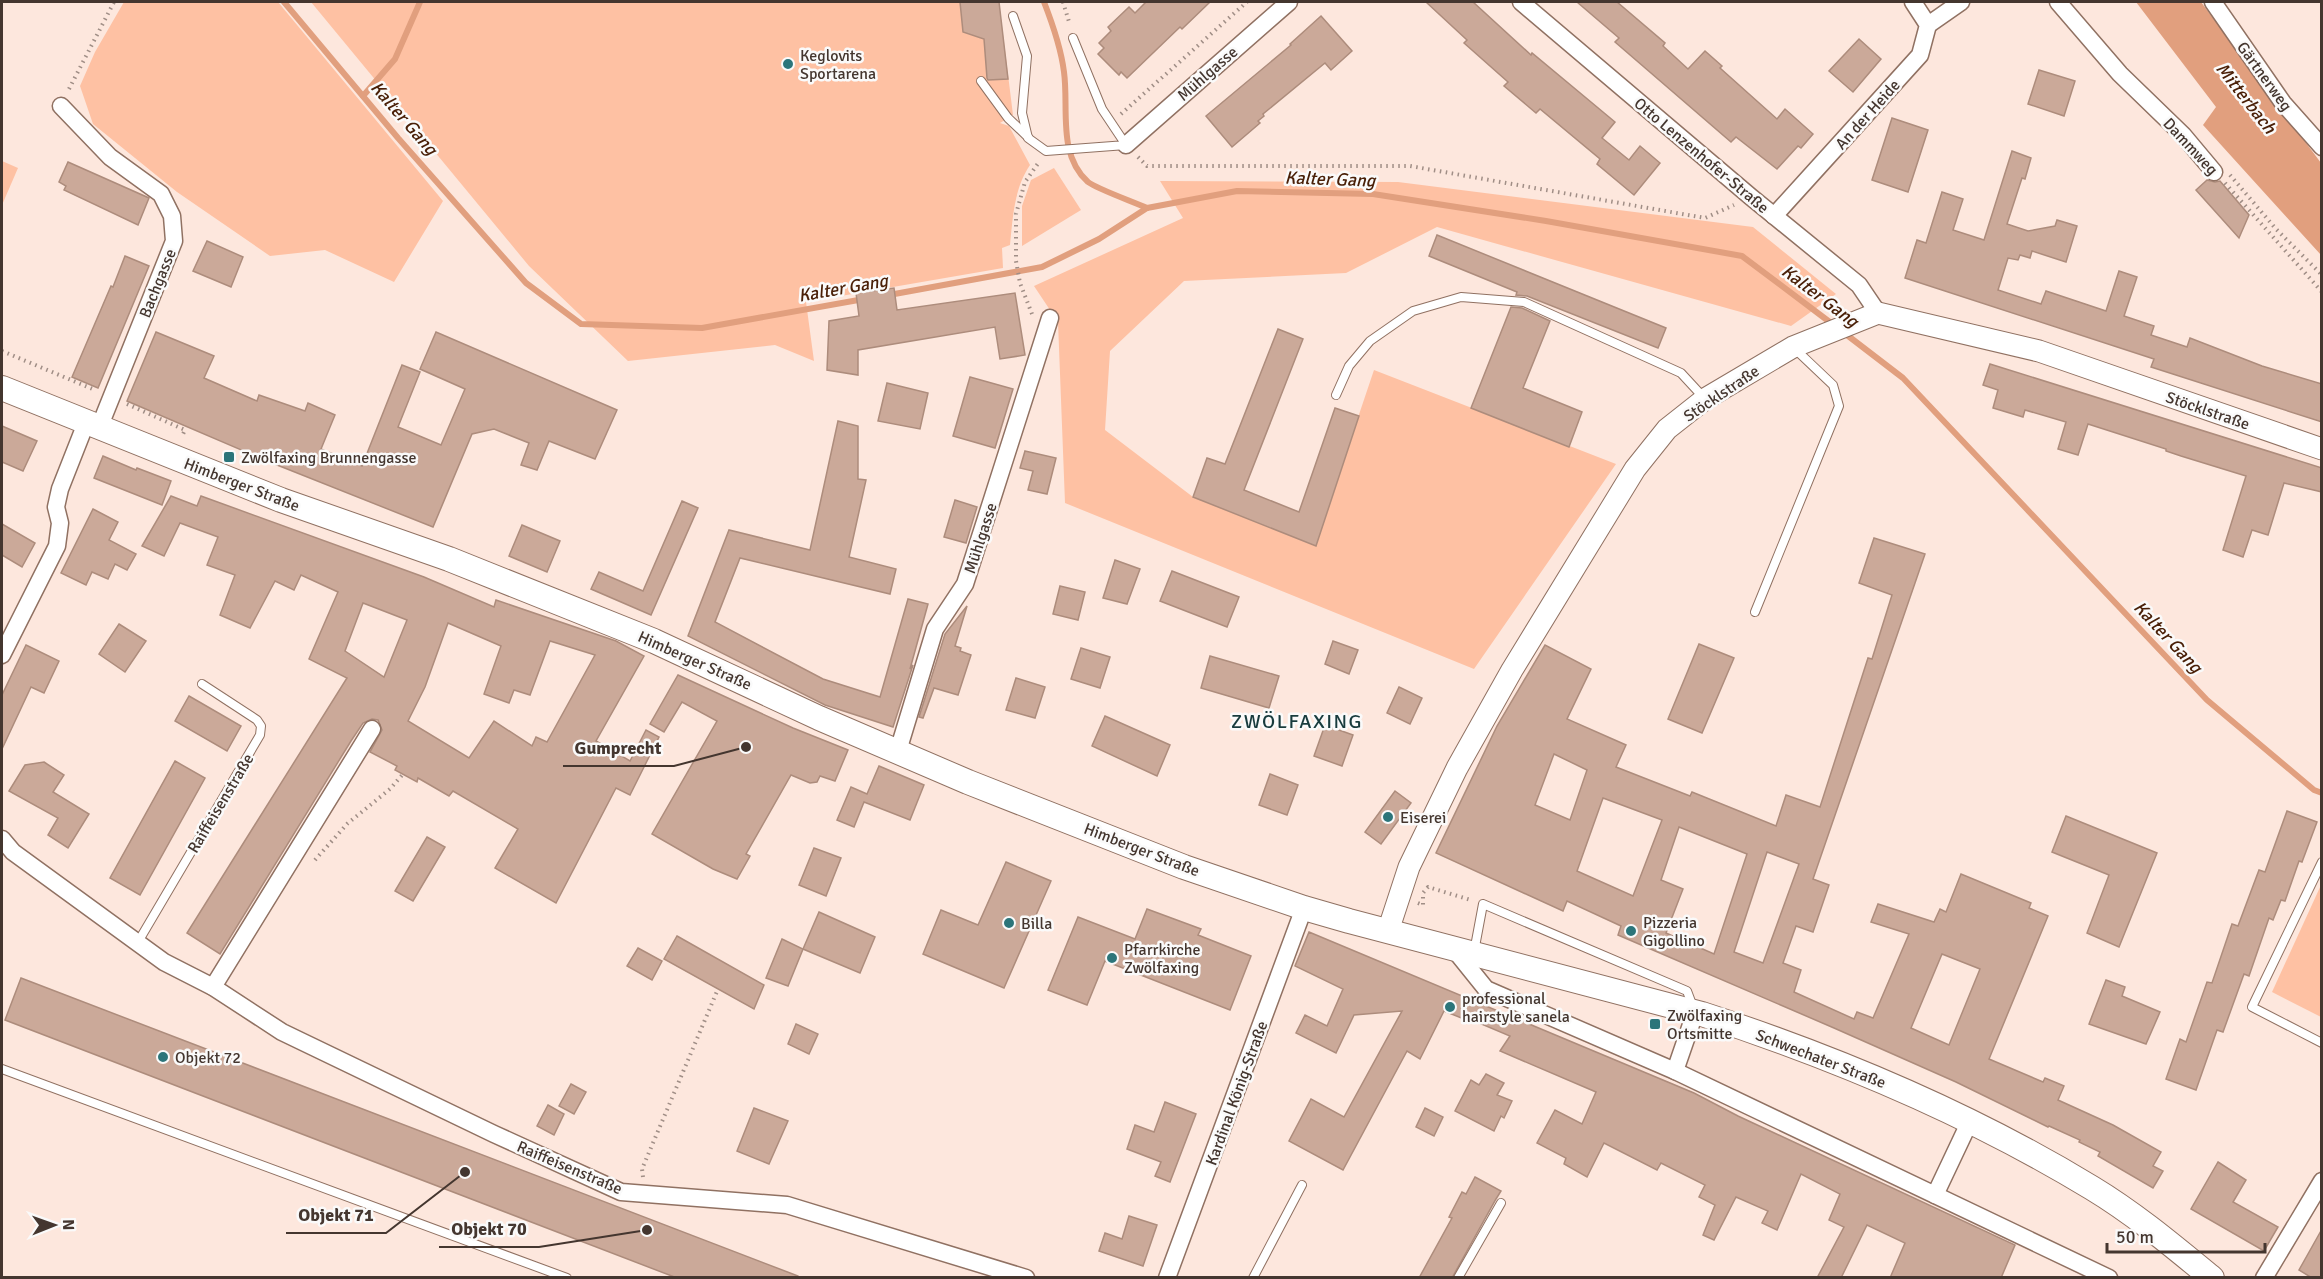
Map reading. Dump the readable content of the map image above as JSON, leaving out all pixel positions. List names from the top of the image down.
{
  "streets": {
    "main road": ["Himberger Straße", "Schwechater Straße"],
    "street": [
      "Mühlgasse",
      "Gärtnerweg",
      "An der Heide",
      "Dammweg",
      "Otto Lenzenhofer-Straße",
      "Bachgasse",
      "Stöcklstraße",
      "Raiffeisenstraße",
      "Kardinal König-Straße"
    ]
  },
  "crossings": [
    ["Mühlgasse", "Himberger Straße"],
    ["An der Heide", "Otto Lenzenhofer-Straße"],
    ["Otto Lenzenhofer-Straße", "Stöcklstraße"],
    ["Bachgasse", "Himberger Straße"],
    ["Stöcklstraße", "Himberger Straße"],
    ["Stöcklstraße", "Schwechater Straße"],
    ["Himberger Straße", "Schwechater Straße"],
    ["Himberger Straße", "Kardinal König-Straße"]
  ],
  "districts": ["ZWÖLFAXING"],
  "water": ["Mitterbach", "Kalter Gang"],
  "places": {
    "other": [
      "Keglovits Sportarena",
      "Gumprecht",
      "Eiserei",
      "Billa",
      "Pizzeria Gigollino",
      "Pfarrkirche Zwölfaxing",
      "professional hairstyle sanela",
      "Objekt 72",
      "Objekt 71",
      "Objekt 70"
    ],
    "transit": ["Zwölfaxing Brunnengasse", "Zwölfaxing Ortsmitte"]
  },
  "scale_bar": "50 m",
  "north": "right"
}
